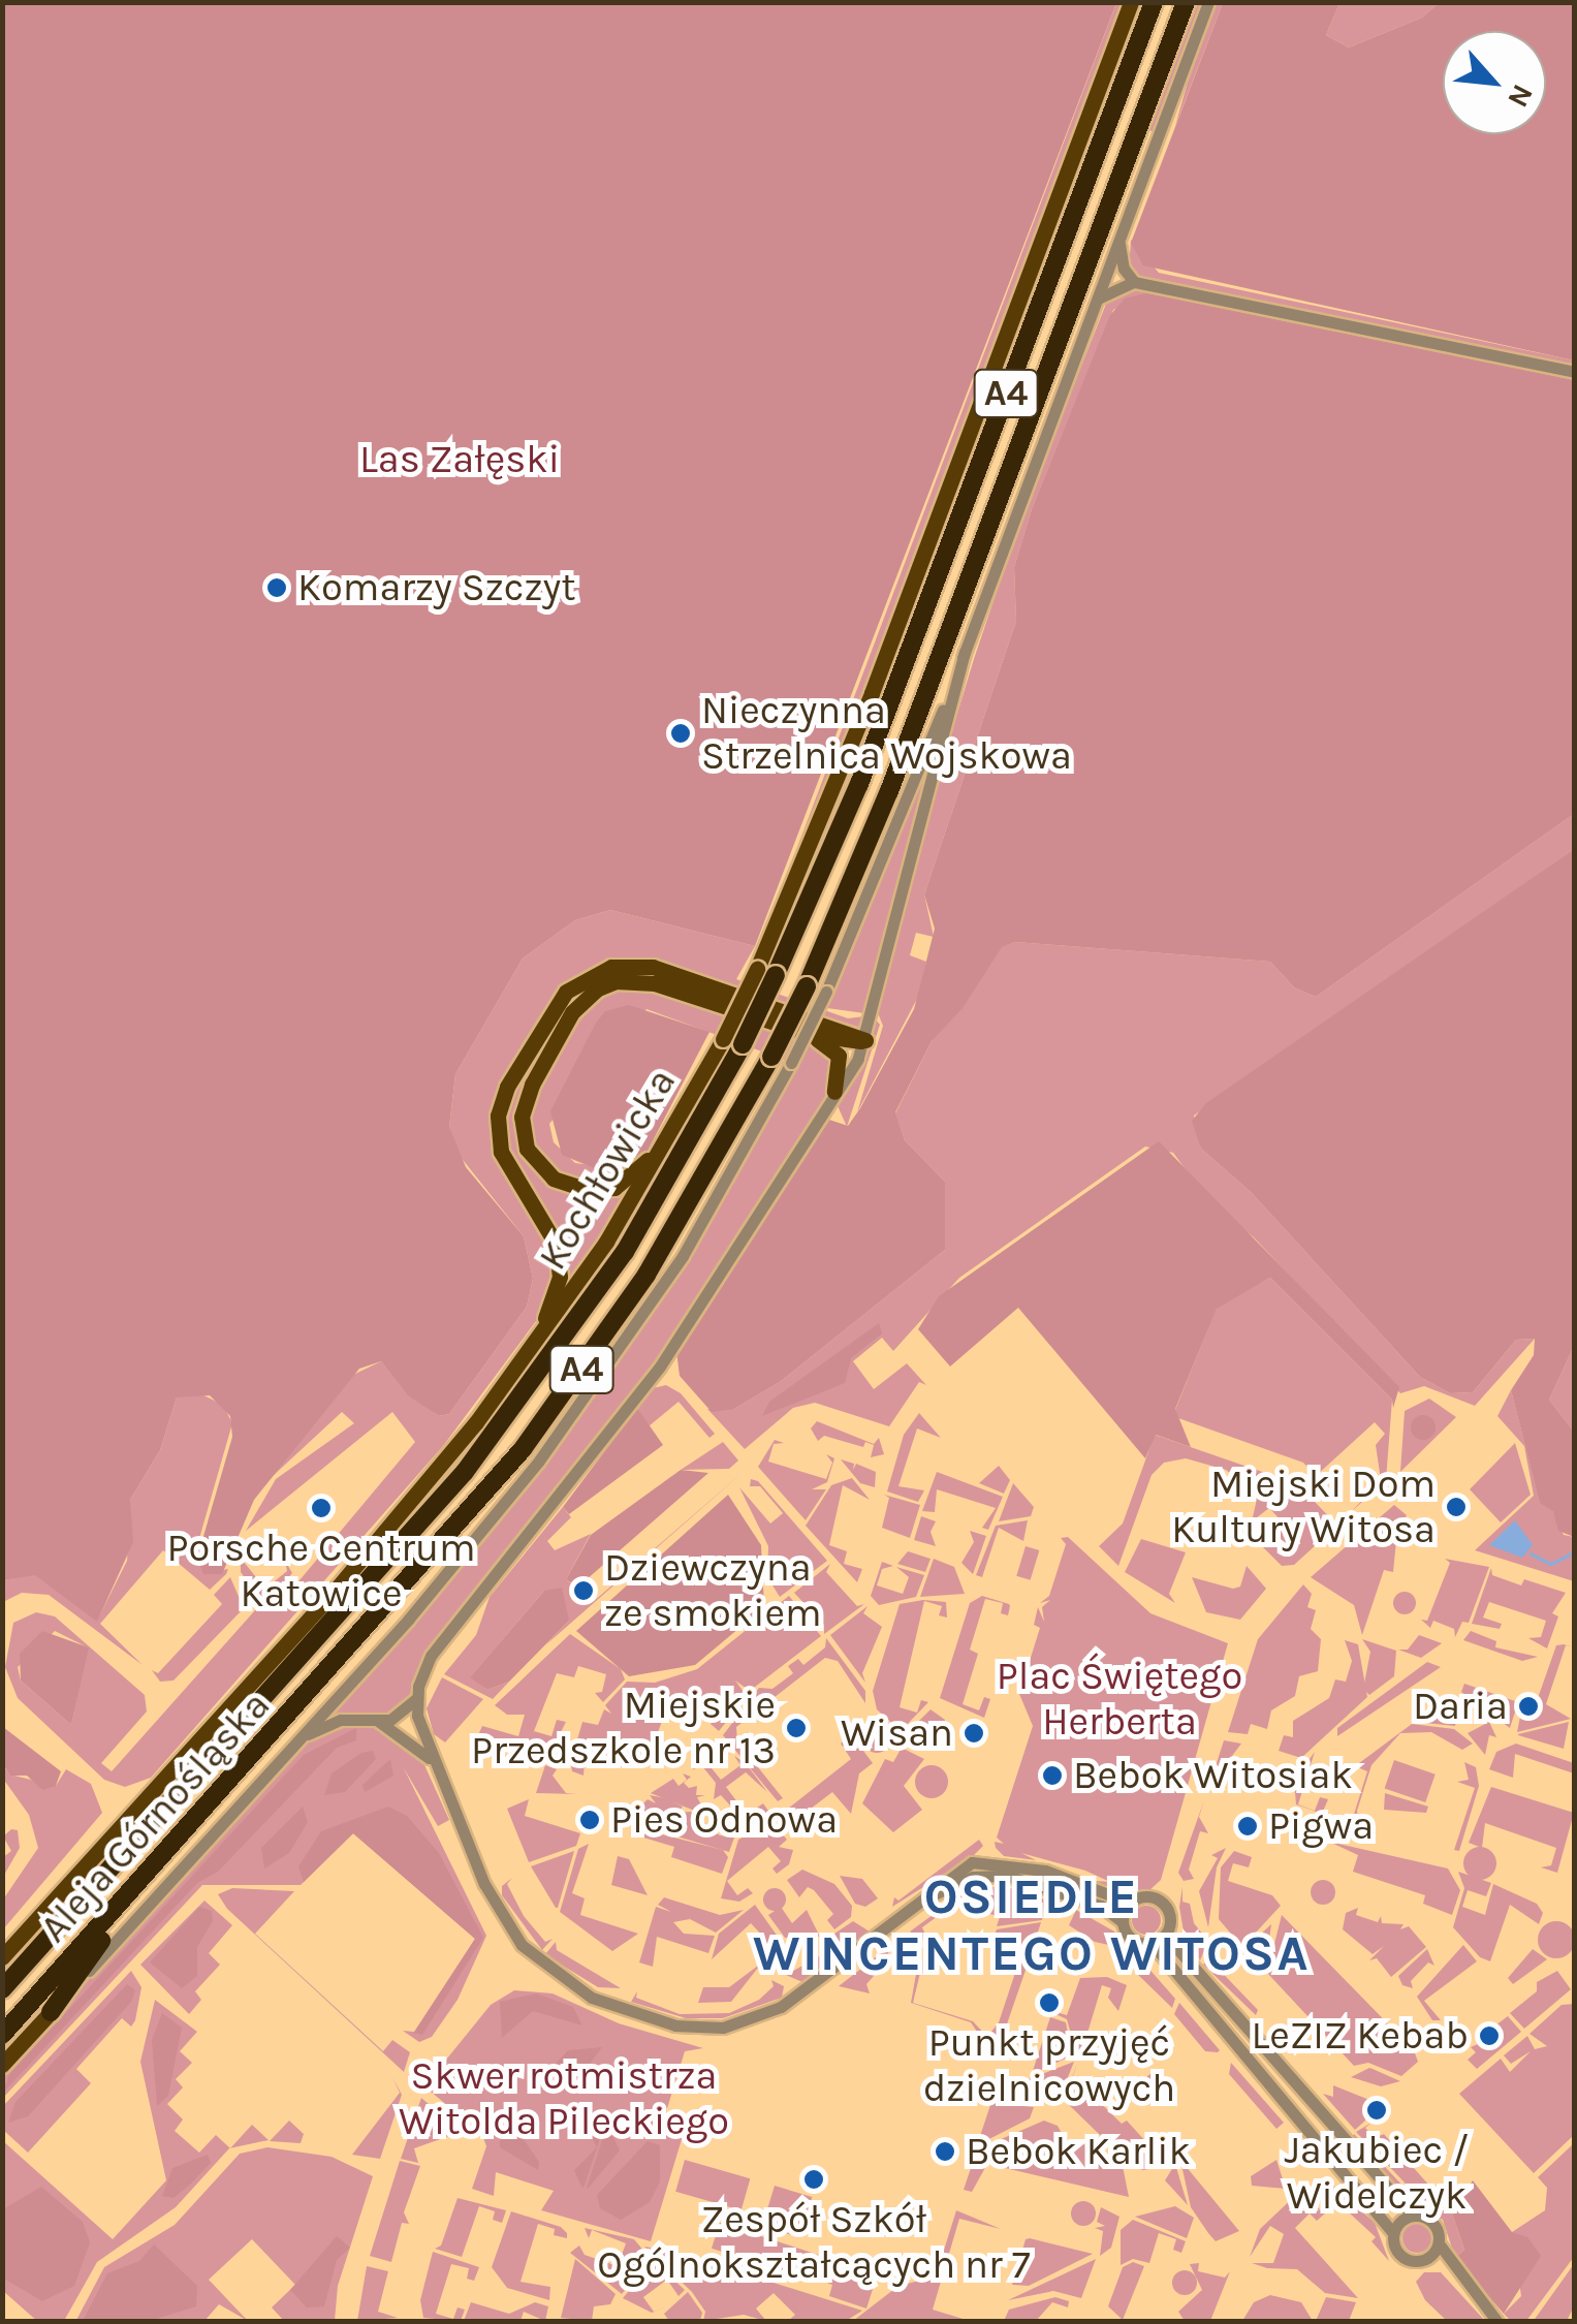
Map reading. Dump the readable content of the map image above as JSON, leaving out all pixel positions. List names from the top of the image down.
{
  "streets": {
    "highway": ["A4", "Aleja Górnośląska"],
    "main road": ["Kochłowicka"]
  },
  "crossings": [
    ["A4", "Kochłowicka"],
    ["A4", "Aleja Górnośląska"],
    ["Kochłowicka", "Aleja Górnośląska"]
  ],
  "districts": ["OSIEDLE WINCENTEGO WITOSA"],
  "parks": ["Las Załęski", "Plac Świętego Herberta", "Skwer rotmistrza Witolda Pileckiego"],
  "places": [
    "Komarzy Szczyt",
    "Nieczynna Strzelnica Wojskowa",
    "Miejski Dom Kultury Witosa",
    "Porsche Centrum Katowice",
    "Dziewczyna ze smokiem",
    "Daria",
    "Miejskie Przedszkole nr 13",
    "Wisan",
    "Bebok Witosiak",
    "Pies Odnowa",
    "Pigwa",
    "Punkt przyjęć dzielnicowych",
    "LeZIZ Kebab",
    "Jakubiec / Widelczyk",
    "Bebok Karlik",
    "Zespół Szkół Ogólnokształcących nr 7"
  ],
  "north": "bottom right"
}
